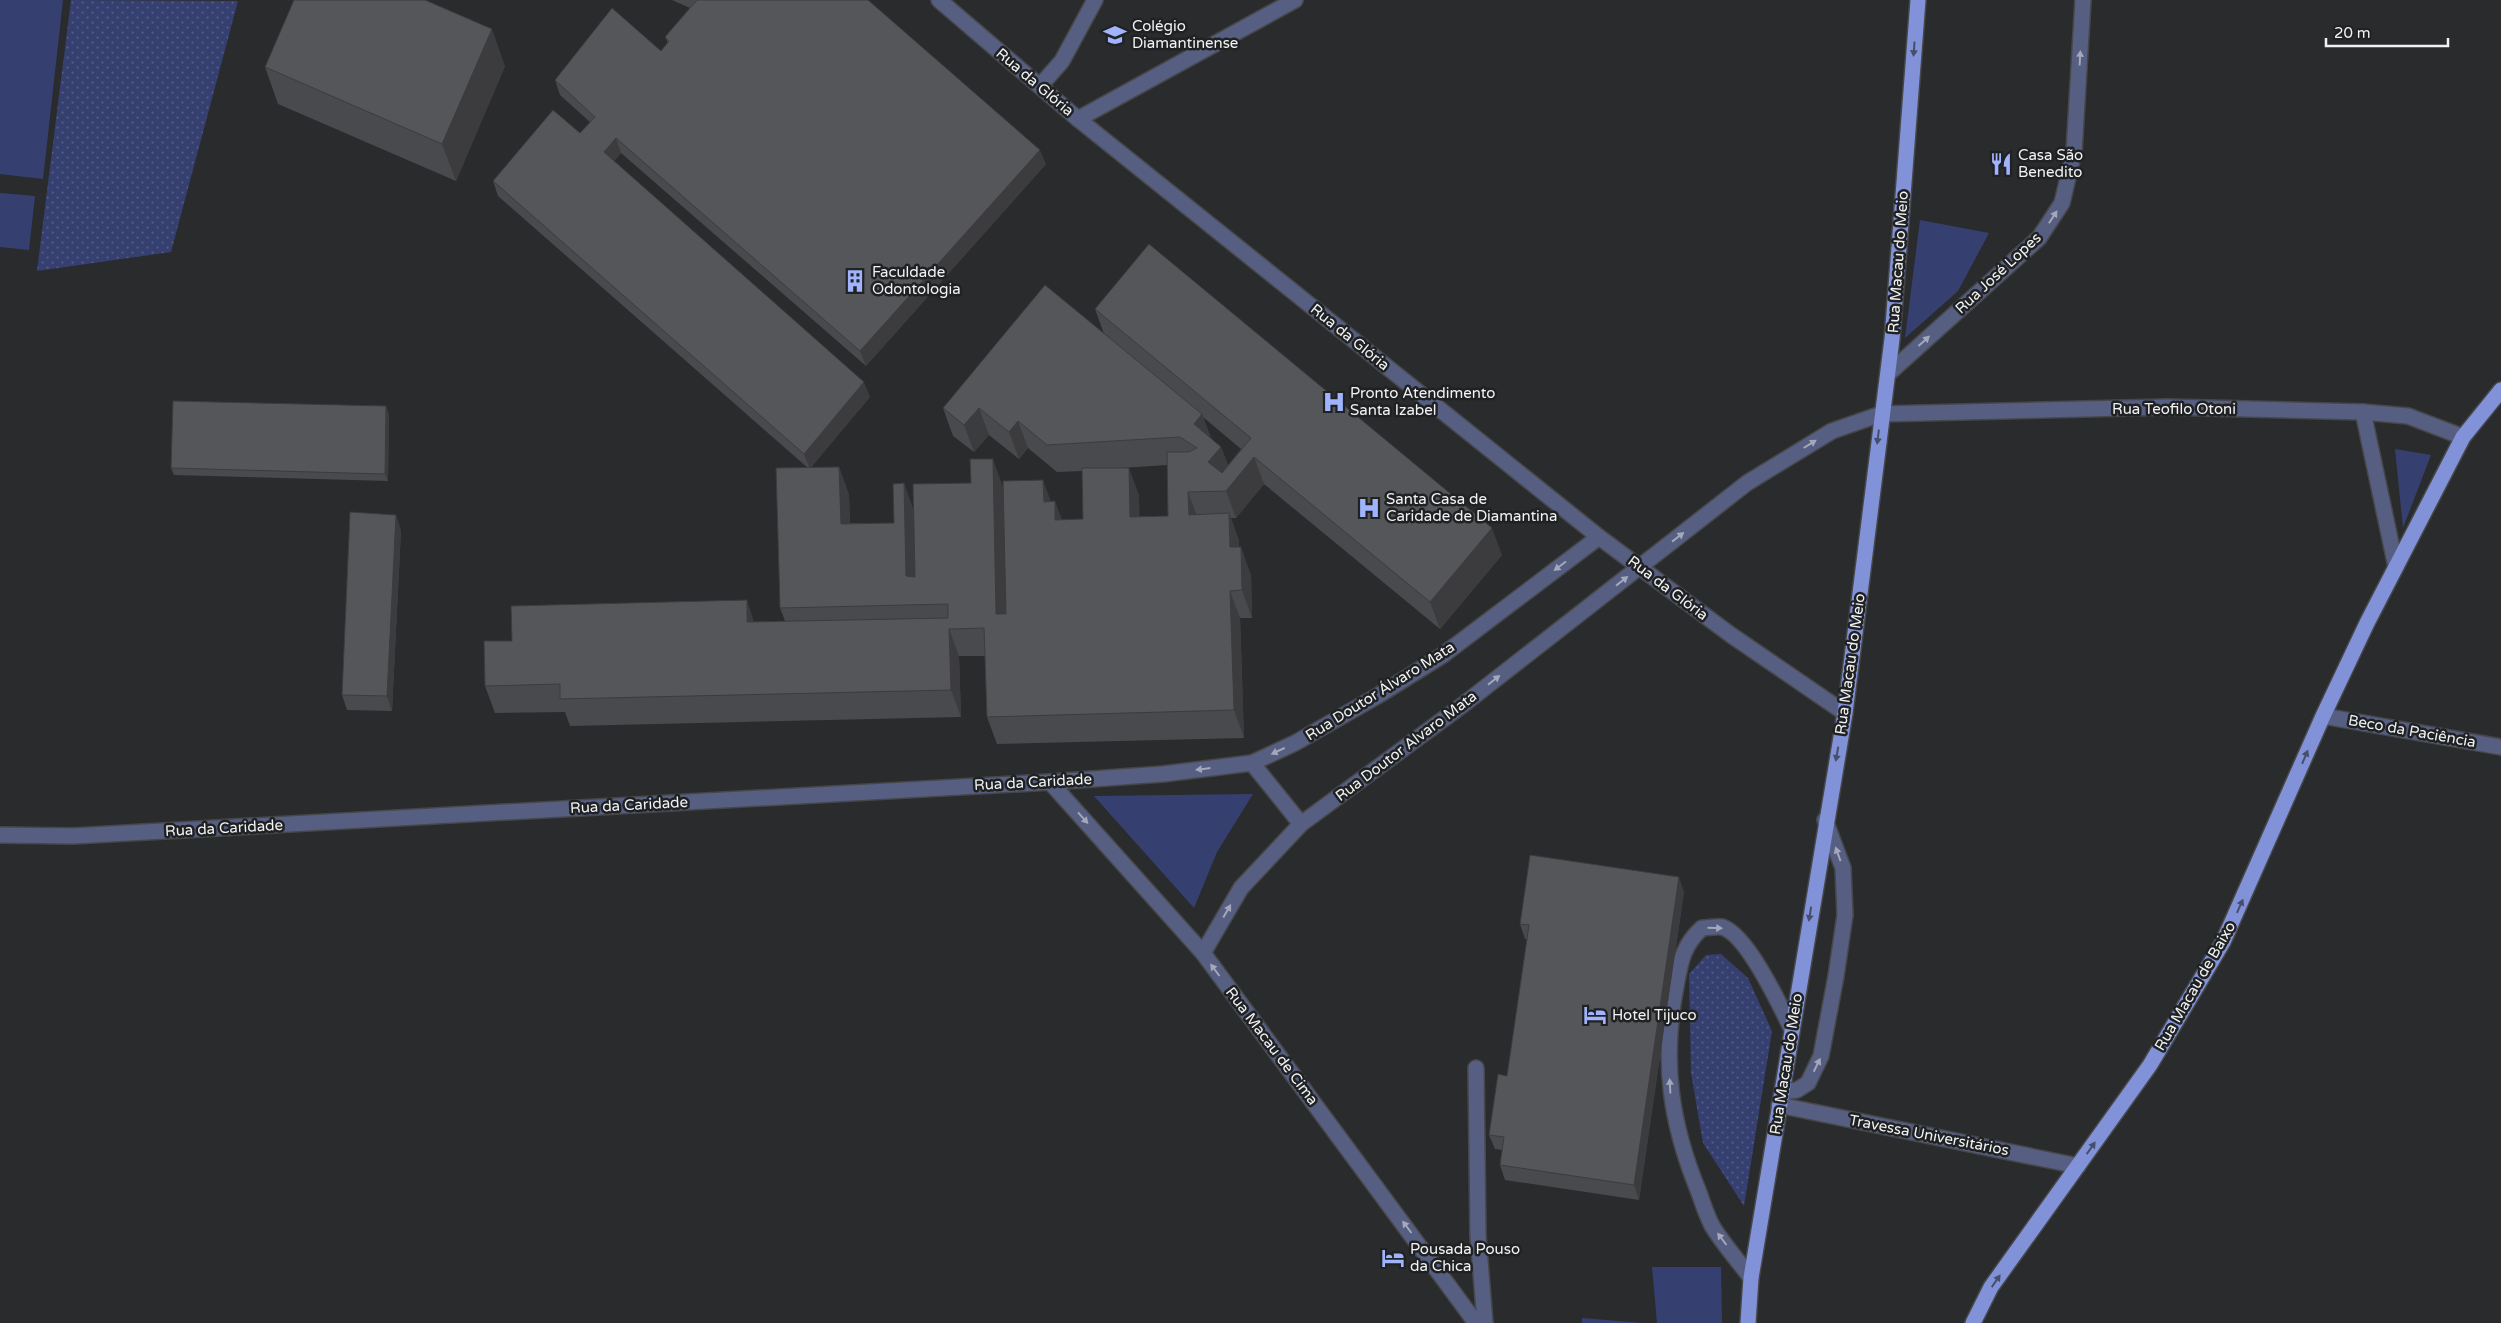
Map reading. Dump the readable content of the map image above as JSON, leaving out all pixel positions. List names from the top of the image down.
{
  "streets": {
    "main road": ["Rua Macau do Meio", "Rua Macau de Baixo"],
    "street": [
      "Rua da Glória",
      "Rua José Lopes",
      "Rua Teofilo Otoni",
      "Rua Doutor Álvaro Mata",
      "Beco da Paciência",
      "Rua Doutor Alvaro Mata",
      "Rua da Caridade",
      "Rua Macau de Cima",
      "Travessa Universitários"
    ]
  },
  "crossings": [
    ["Rua da Glória", "Rua Macau do Meio"],
    ["Rua da Glória", "Rua Teofilo Otoni"],
    ["Rua da Glória", "Rua Doutor Álvaro Mata"],
    ["Rua da Glória", "Rua Doutor Alvaro Mata"],
    ["Rua Macau do Meio", "Rua José Lopes"],
    ["Rua Macau do Meio", "Rua Teofilo Otoni"],
    ["Rua Macau do Meio", "Travessa Universitários"],
    ["Rua Teofilo Otoni", "Rua Doutor Alvaro Mata"],
    ["Rua Teofilo Otoni", "Rua Macau de Baixo"],
    ["Rua Doutor Álvaro Mata", "Rua da Caridade"],
    ["Beco da Paciência", "Rua Macau de Baixo"],
    ["Rua Doutor Alvaro Mata", "Rua Macau de Cima"],
    ["Rua da Caridade", "Rua Macau de Cima"],
    ["Rua Macau de Baixo", "Travessa Universitários"]
  ],
  "one_way": [
    "Rua Macau do Meio",
    "Rua José Lopes",
    "Rua Doutor Álvaro Mata",
    "Rua Doutor Alvaro Mata",
    "Rua Macau de Baixo"
  ],
  "places": {
    "school or university": ["Colégio Diamantinense"],
    "restaurant": ["Casa São Benedito"],
    "building": ["Faculdade Odontologia"],
    "hospital": ["Pronto Atendimento Santa Izabel", "Santa Casa de Caridade de Diamantina"],
    "hotel": ["Hotel Tijuco", "Pousada Pouso da Chica"]
  },
  "scale_bar": "20 m"
}
